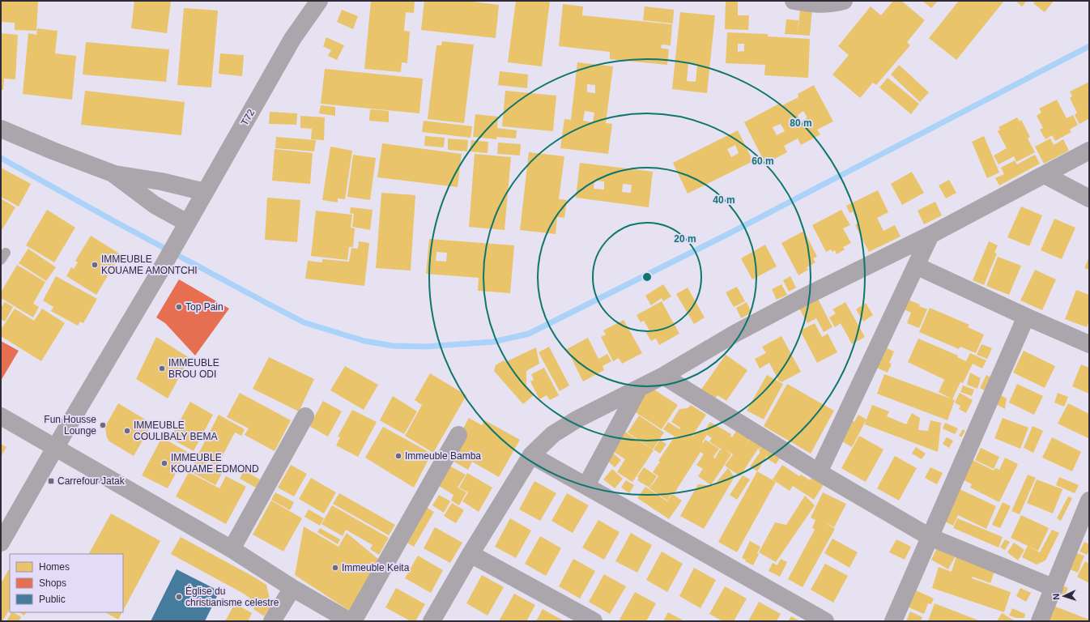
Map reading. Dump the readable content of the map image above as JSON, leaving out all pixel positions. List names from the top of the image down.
{
  "streets": {
    "street": ["T72"]
  },
  "places": {
    "other": [
      "IMMEUBLE KOUAME AMONTCHI",
      "Top Pain",
      "IMMEUBLE BROU ODI",
      "Fun Housse Lounge",
      "IMMEUBLE COULIBALY BEMA",
      "Immeuble Bamba",
      "IMMEUBLE KOUAME EDMOND",
      "Immeuble Keita",
      "Église du christianisme celestre"
    ],
    "transit": ["Carrefour Jatak"]
  },
  "legend": ["Homes", "Shops", "Public"],
  "north": "left",
  "rings": [
    "80 m",
    "60 m",
    "40 m",
    "20 m"
  ]
}
